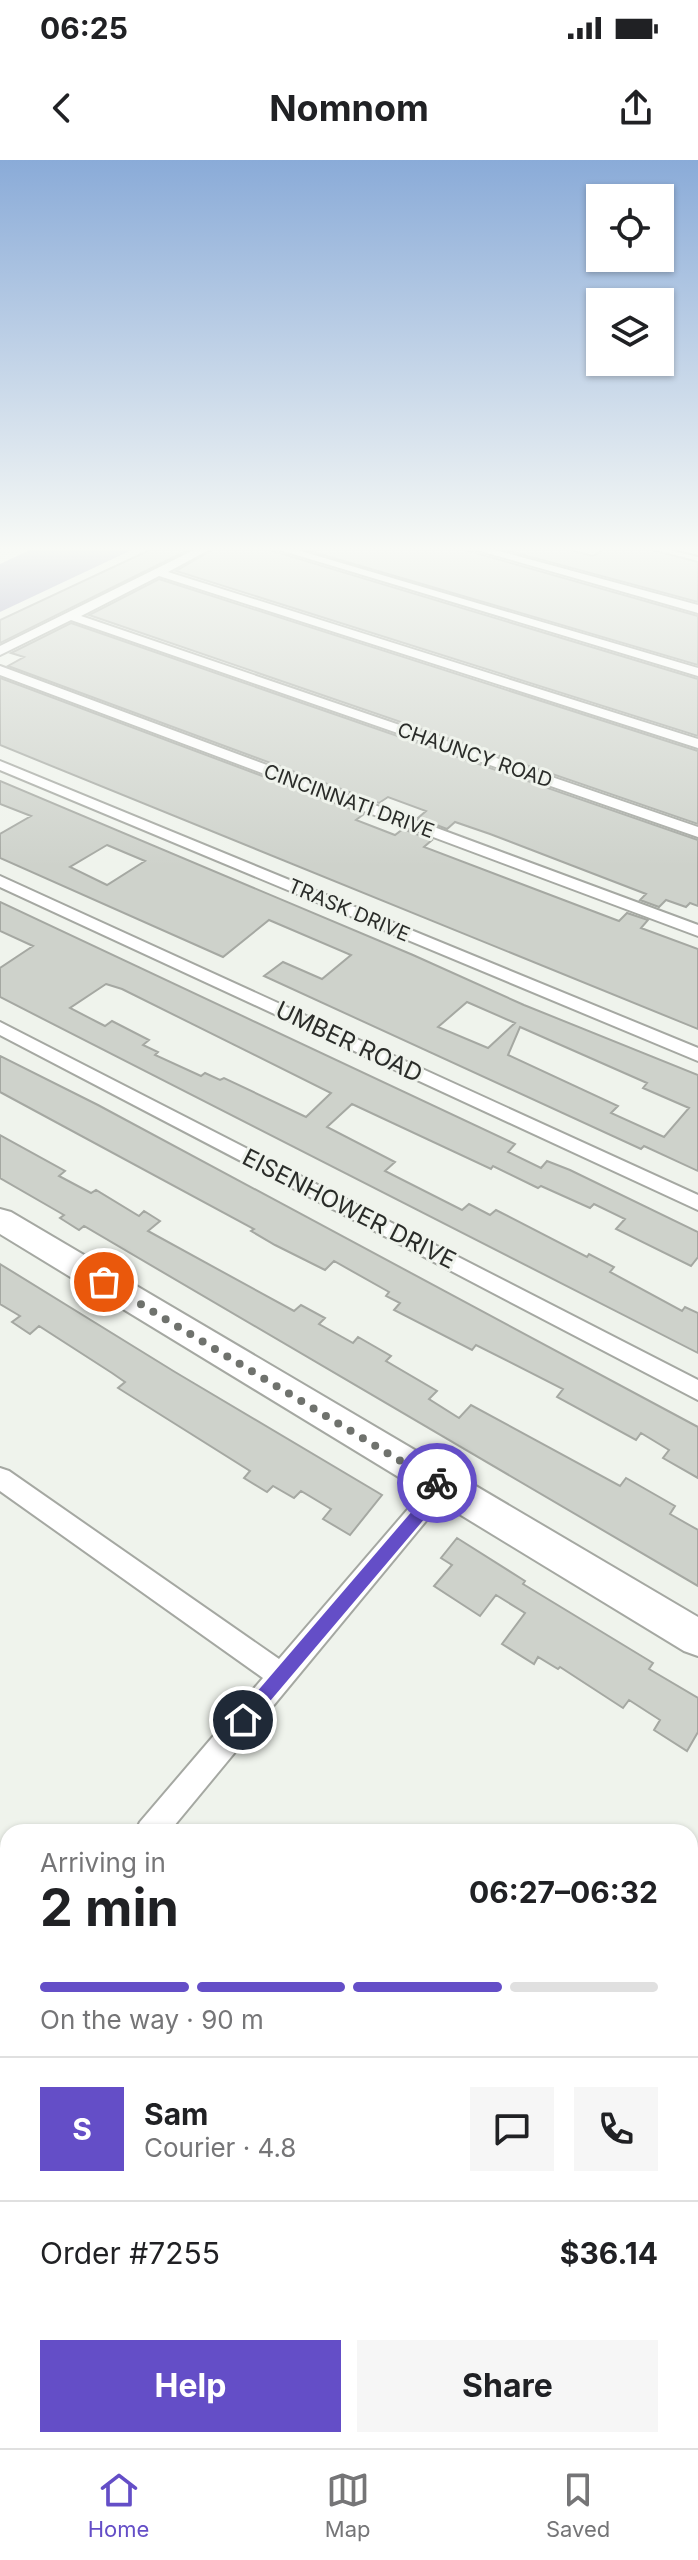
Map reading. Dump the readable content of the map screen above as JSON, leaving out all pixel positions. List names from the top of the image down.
{
  "streets": {
    "street": [
      "CHAUNCY ROAD",
      "CINCINNATI DRIVE",
      "TRASK DRIVE",
      "UMBER ROAD",
      "EISENHOWER DRIVE"
    ]
  },
  "page": {
    "status": "06:25",
    "header": "Nomnom",
    "heading": ["2 min", "Arriving in", "06:27–06:32"],
    "panel": [
      "Sam",
      "Courier · 4.8",
      "Order #7255",
      "$36.14"
    ],
    "bar": "On the way · 90 m",
    "round": "S",
    "buttons": ["Help", "Share"],
    "tabs": ["Home", "Map", "Saved"]
  }
}
